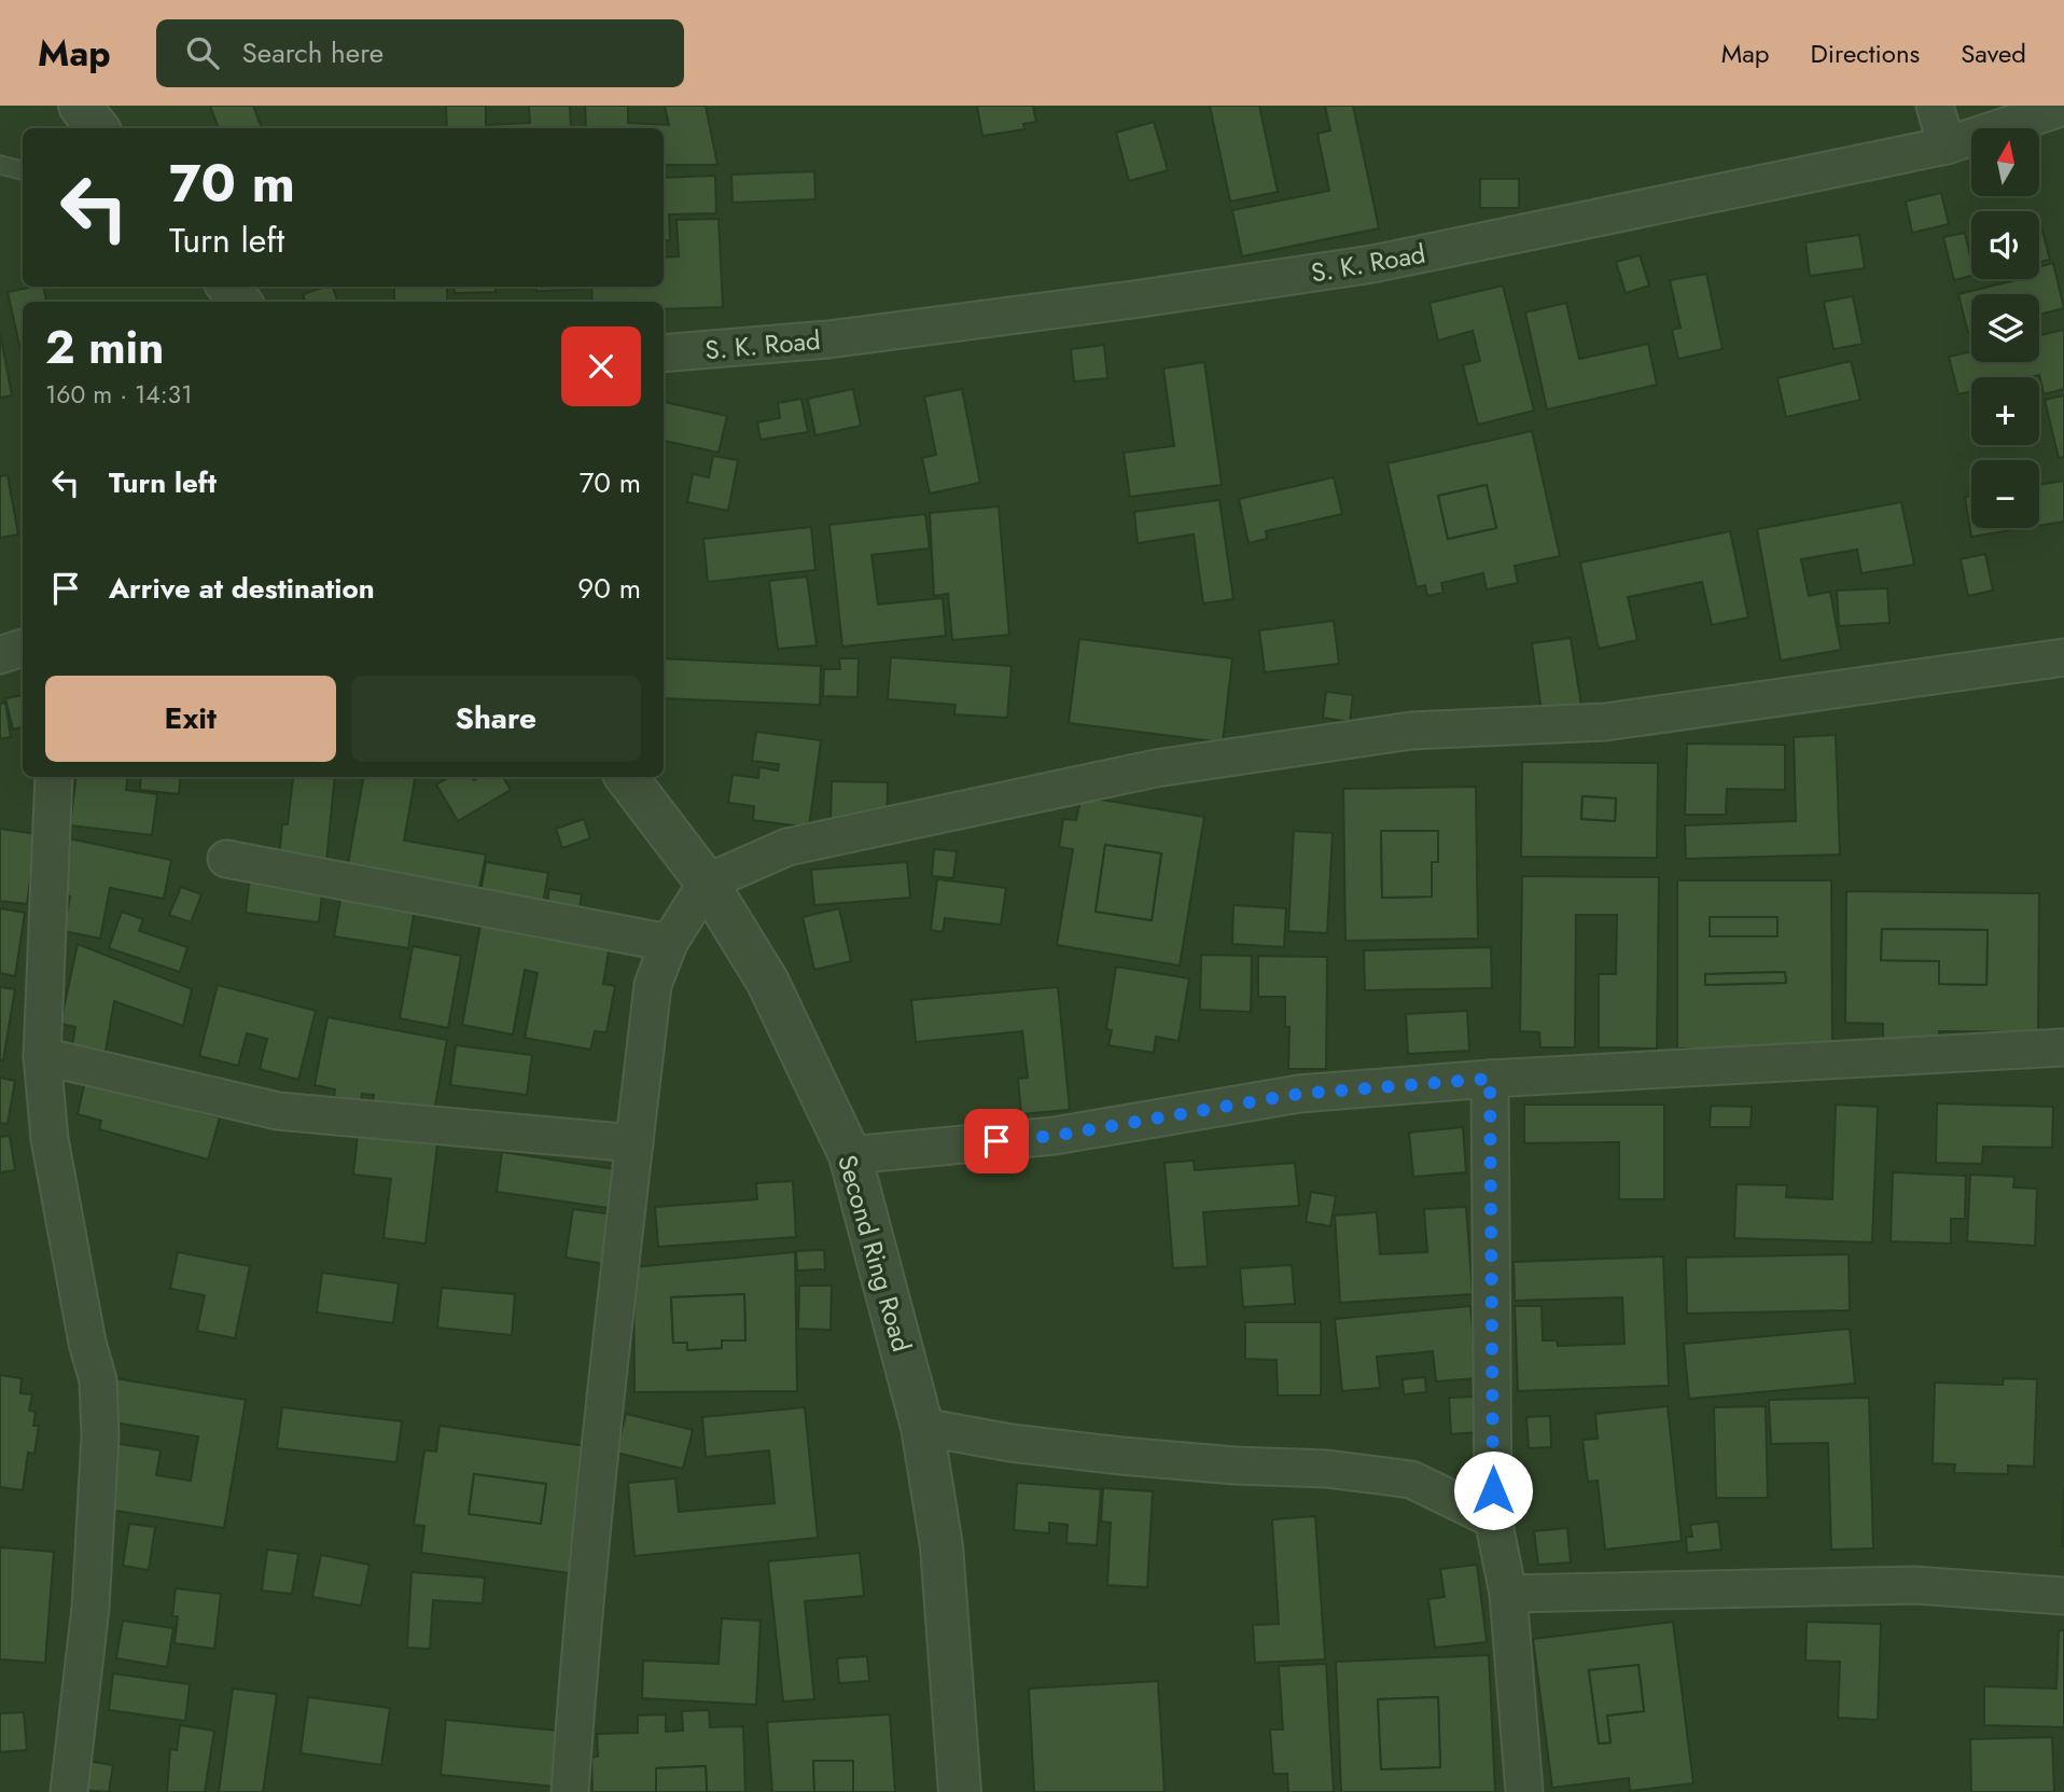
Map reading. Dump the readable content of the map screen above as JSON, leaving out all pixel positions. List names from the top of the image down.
{
  "streets": {
    "street": ["S. K. Road", "Second Ring Road"]
  },
  "north": "top",
  "page": {
    "header": "Map",
    "search": "Search here",
    "nav": ["Map", "Directions", "Saved"],
    "map_buttons": ["+", "−"],
    "turn": ["70 m", "Turn left"],
    "heading": ["2 min", "160 m · 14:31"],
    "list": [
      {
        "name": "Turn left",
        "value": "70 m"
      },
      {
        "name": "Arrive at destination",
        "value": "90 m"
      }
    ],
    "buttons": ["Exit", "Share"]
  }
}
